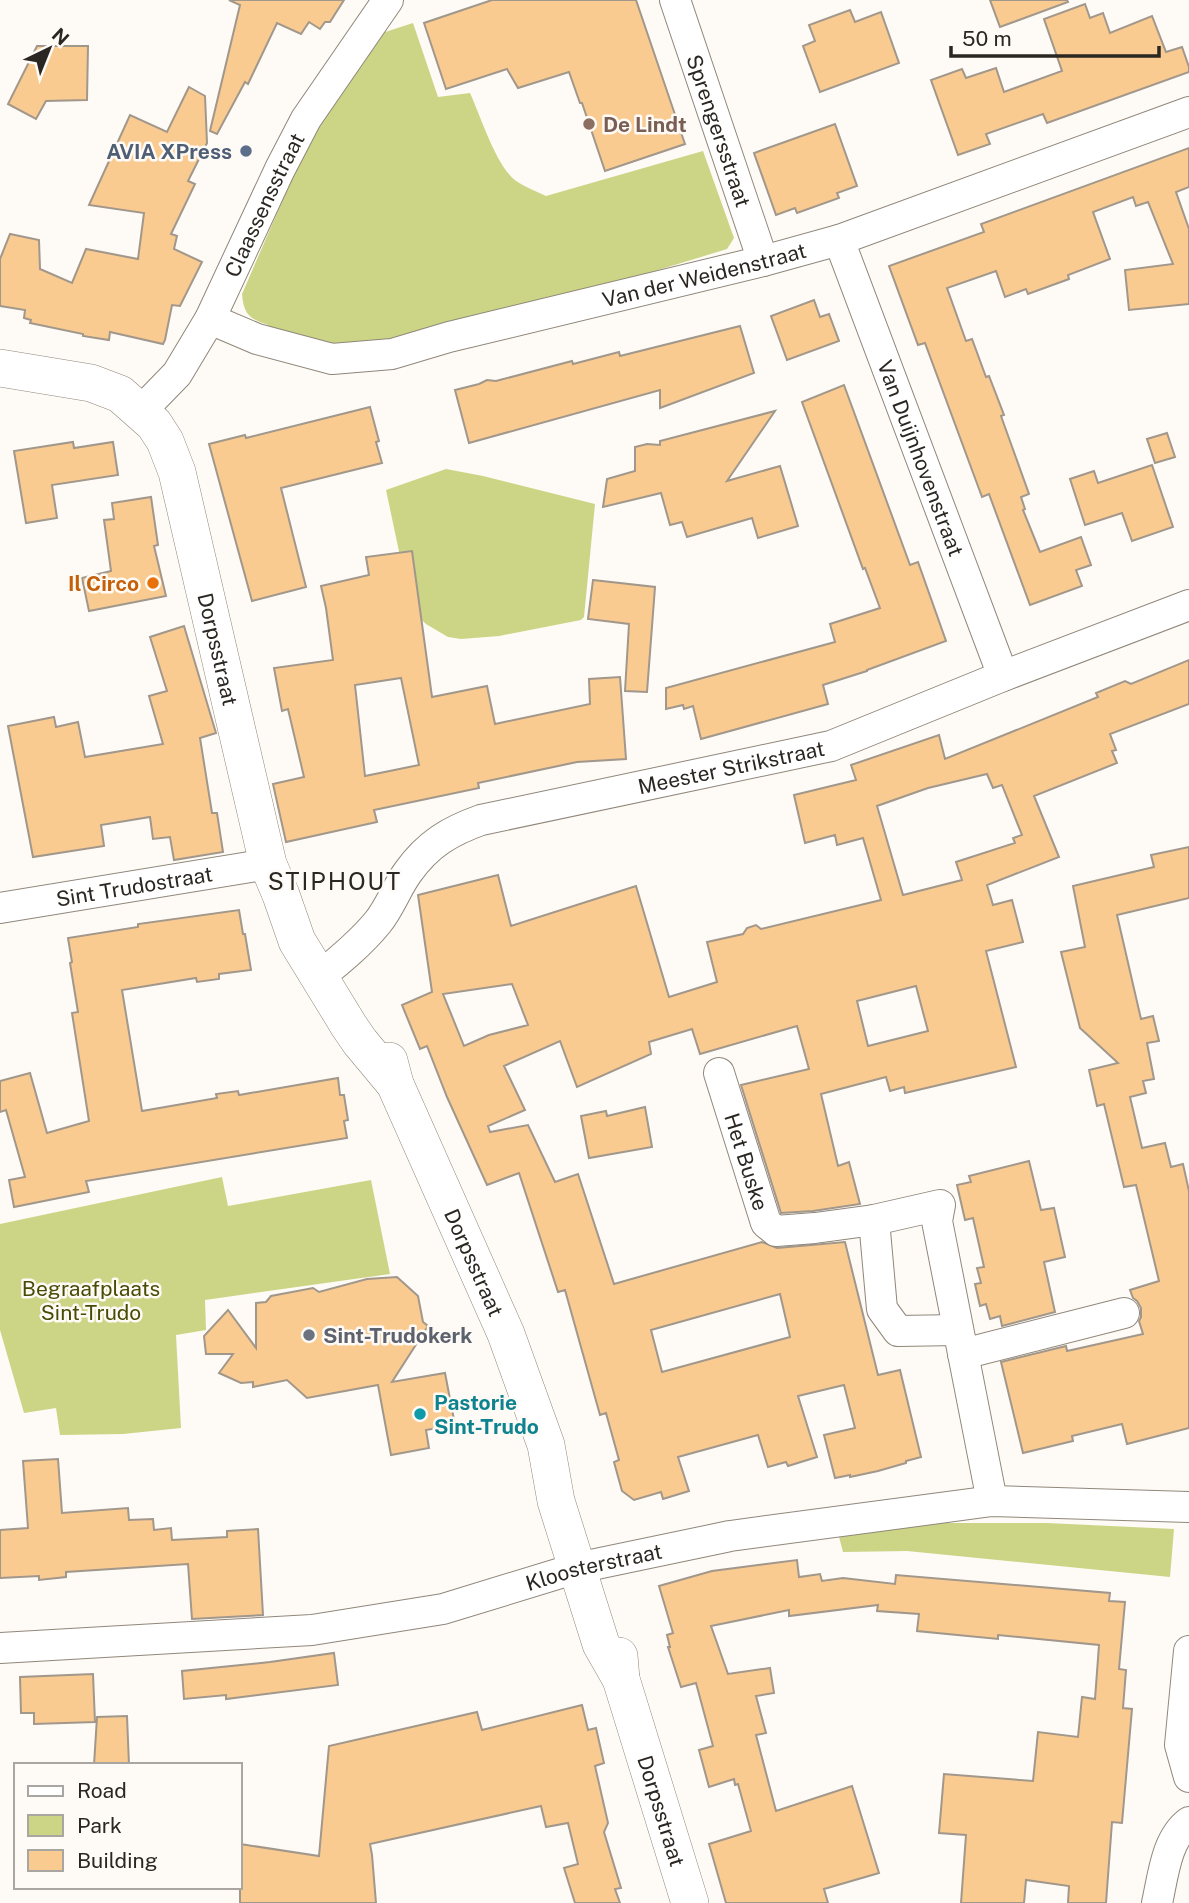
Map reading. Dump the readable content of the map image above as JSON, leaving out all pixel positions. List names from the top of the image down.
{
  "streets": {
    "street": [
      "Sprengersstraat",
      "Claassensstraat",
      "Van der Weidenstraat",
      "Van Duijnhovenstraat",
      "Dorpsstraat",
      "Meester Strikstraat",
      "Sint Trudostraat",
      "Het Buske",
      "Kloosterstraat"
    ]
  },
  "crossings": [
    ["Sprengersstraat", "Van der Weidenstraat"],
    ["Claassensstraat", "Van der Weidenstraat"],
    ["Claassensstraat", "Dorpsstraat"],
    ["Van der Weidenstraat", "Van Duijnhovenstraat"],
    ["Van Duijnhovenstraat", "Meester Strikstraat"],
    ["Dorpsstraat", "Meester Strikstraat"],
    ["Dorpsstraat", "Sint Trudostraat"],
    ["Dorpsstraat", "Kloosterstraat"],
    ["Het Buske", "Kloosterstraat"]
  ],
  "districts": ["STIPHOUT"],
  "parks": ["Begraafplaats Sint-Trudo"],
  "places": [
    "De Lindt",
    "AVIA XPress",
    "Il Circo",
    "Sint-Trudokerk",
    "Pastorie Sint-Trudo"
  ],
  "legend": ["Road", "Park", "Building"],
  "scale_bar": "50 m",
  "north": "top right"
}
